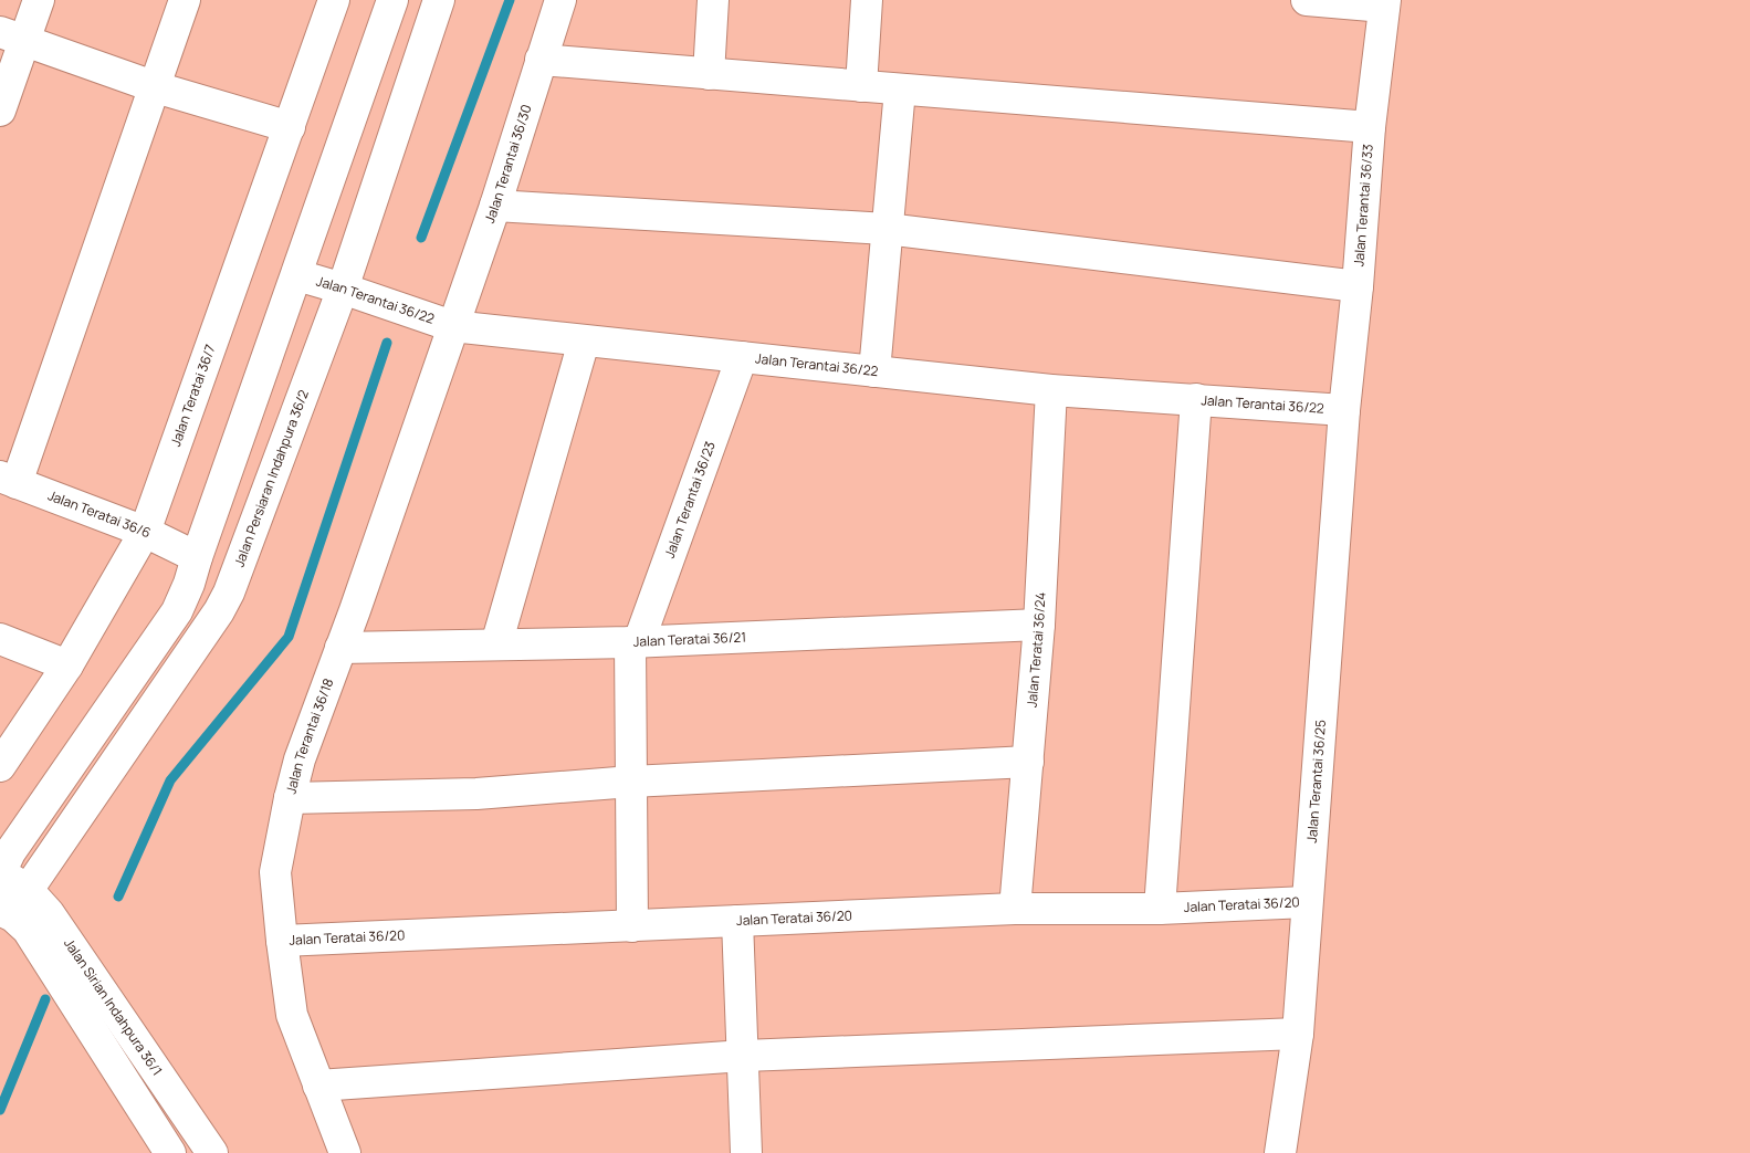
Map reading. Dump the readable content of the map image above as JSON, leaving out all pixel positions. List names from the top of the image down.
{
  "streets": {
    "street": [
      "Jalan Terantai 36/30",
      "Jalan Terantai 36/33",
      "Jalan Terantai 36/22",
      "Jalan Teratai 36/7",
      "Jalan Persiaran Indahpura 36/2",
      "Jalan Terantai 36/23",
      "Jalan Teratai 36/6",
      "Jalan Teratai 36/21",
      "Jalan Teratai 36/24",
      "Jalan Terantai 36/18",
      "Jalan Terantai 36/25",
      "Jalan Teratai 36/20",
      "Jalan Sirian Indahpura 36/1"
    ]
  },
  "crossings": [
    ["Jalan Terantai 36/30", "Jalan Terantai 36/22"],
    ["Jalan Terantai 36/30", "Jalan Terantai 36/18"],
    ["Jalan Terantai 36/33", "Jalan Terantai 36/22"],
    ["Jalan Terantai 36/33", "Jalan Terantai 36/25"],
    ["Jalan Terantai 36/22", "Jalan Persiaran Indahpura 36/2"],
    ["Jalan Terantai 36/22", "Jalan Terantai 36/23"],
    ["Jalan Terantai 36/22", "Jalan Teratai 36/24"],
    ["Jalan Terantai 36/22", "Jalan Terantai 36/18"],
    ["Jalan Terantai 36/22", "Jalan Terantai 36/25"],
    ["Jalan Teratai 36/7", "Jalan Teratai 36/6"],
    ["Jalan Persiaran Indahpura 36/2", "Jalan Sirian Indahpura 36/1"],
    ["Jalan Terantai 36/23", "Jalan Teratai 36/21"],
    ["Jalan Teratai 36/21", "Jalan Teratai 36/24"],
    ["Jalan Teratai 36/21", "Jalan Terantai 36/18"],
    ["Jalan Teratai 36/24", "Jalan Teratai 36/20"],
    ["Jalan Terantai 36/18", "Jalan Teratai 36/20"],
    ["Jalan Terantai 36/25", "Jalan Teratai 36/20"]
  ]
}
